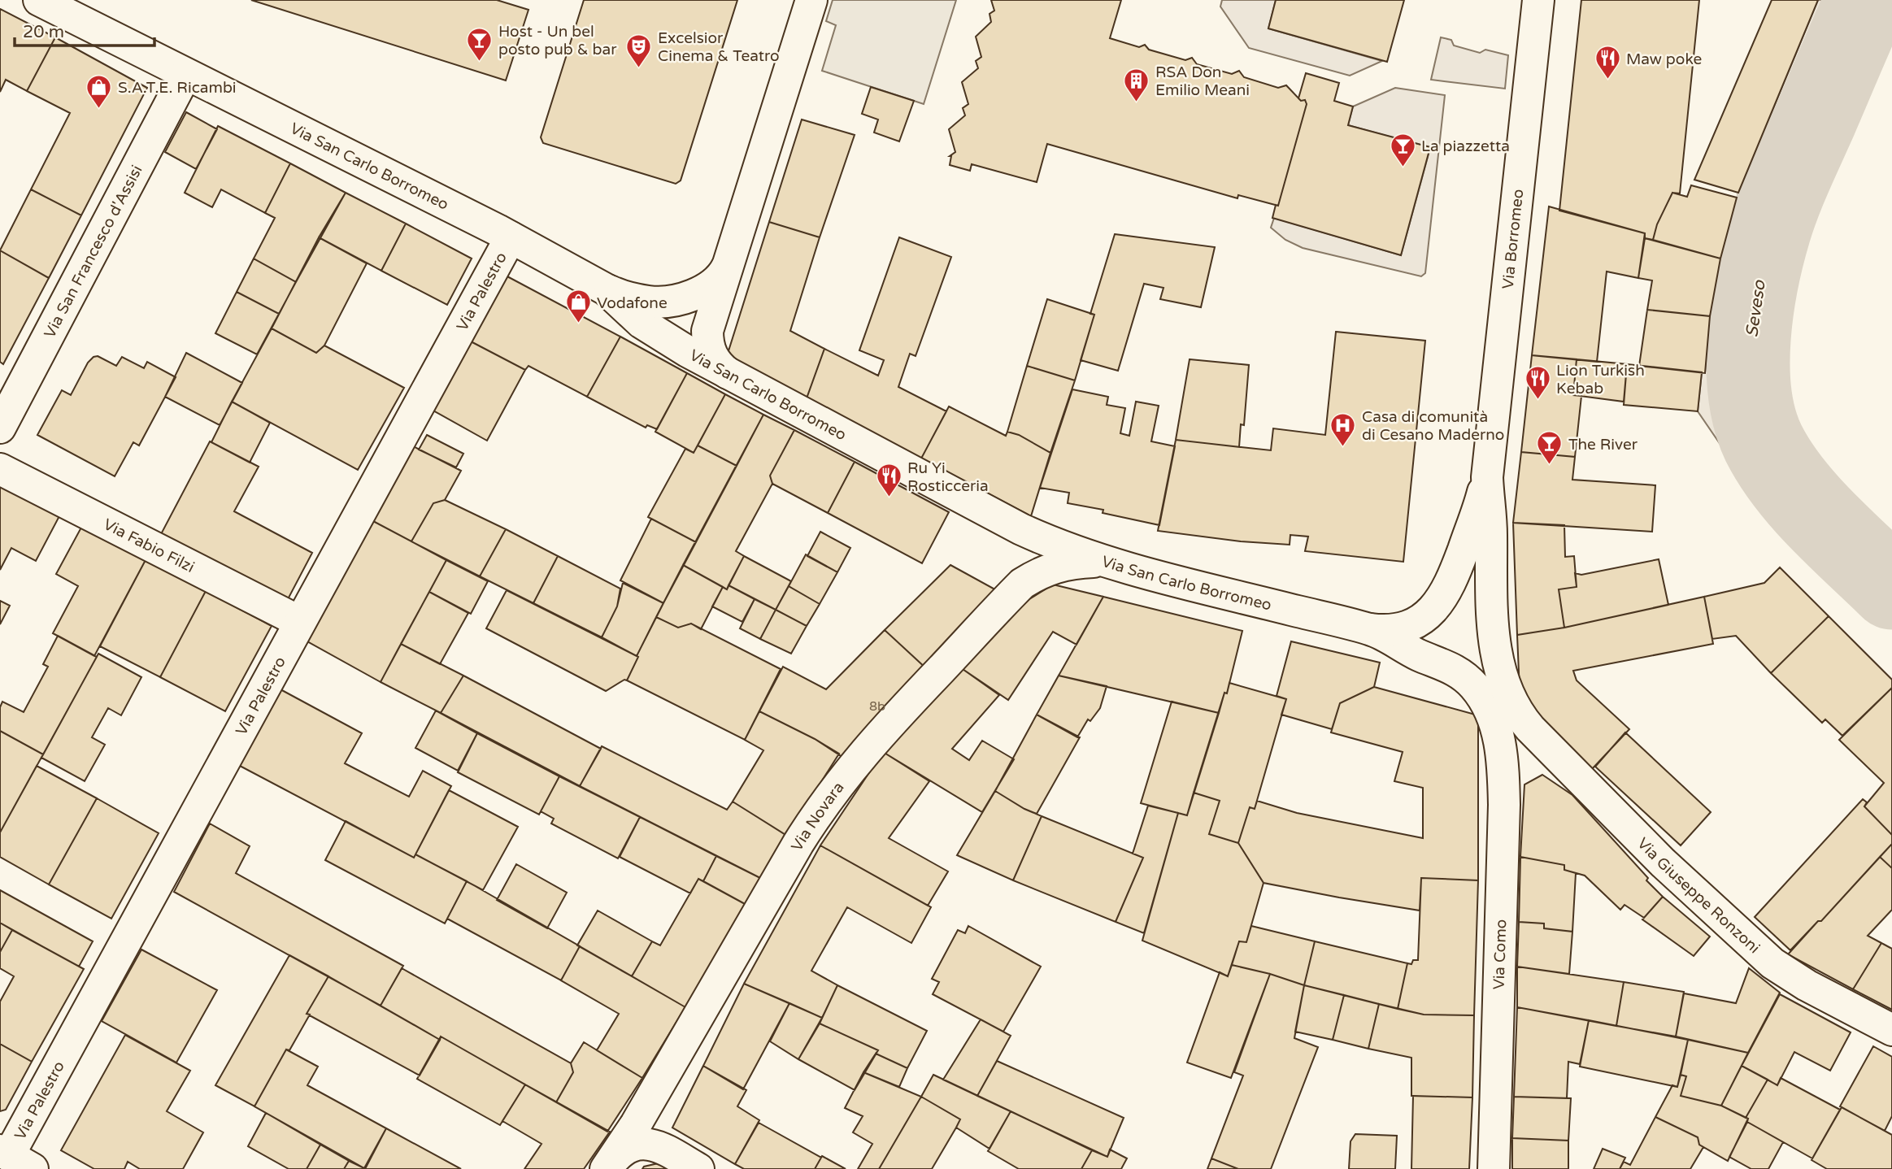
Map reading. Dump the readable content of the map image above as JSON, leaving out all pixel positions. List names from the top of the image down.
{
  "streets": {
    "street": [
      "Via San Carlo Borromeo",
      "Via Borromeo",
      "Via San Francesco d'Assisi",
      "Via Palestro",
      "Via Fabio Filzi",
      "Via Novara",
      "Via Giuseppe Ronzoni",
      "Via Como"
    ]
  },
  "crossings": [
    ["Via San Carlo Borromeo", "Via Borromeo"],
    ["Via San Carlo Borromeo", "Via San Francesco d'Assisi"],
    ["Via San Carlo Borromeo", "Via Palestro"],
    ["Via San Carlo Borromeo", "Via Novara"],
    ["Via San Carlo Borromeo", "Via Como"],
    ["Via Borromeo", "Via Giuseppe Ronzoni"],
    ["Via Palestro", "Via Fabio Filzi"]
  ],
  "water": ["Seveso"],
  "places": {
    "bar": ["Host - Un bel posto pub & bar", "La piazzetta", "The River"],
    "theatre": ["Excelsior Cinema & Teatro"],
    "restaurant": ["Maw poke", "Lion Turkish Kebab", "Ru Yi Rosticceria"],
    "building": ["RSA Don Emilio Meani"],
    "shop": ["S.A.T.E. Ricambi", "Vodafone"],
    "hospital": ["Casa di comunità di Cesano Maderno"]
  },
  "house_numbers": ["8b"],
  "scale_bar": "20 m"
}
